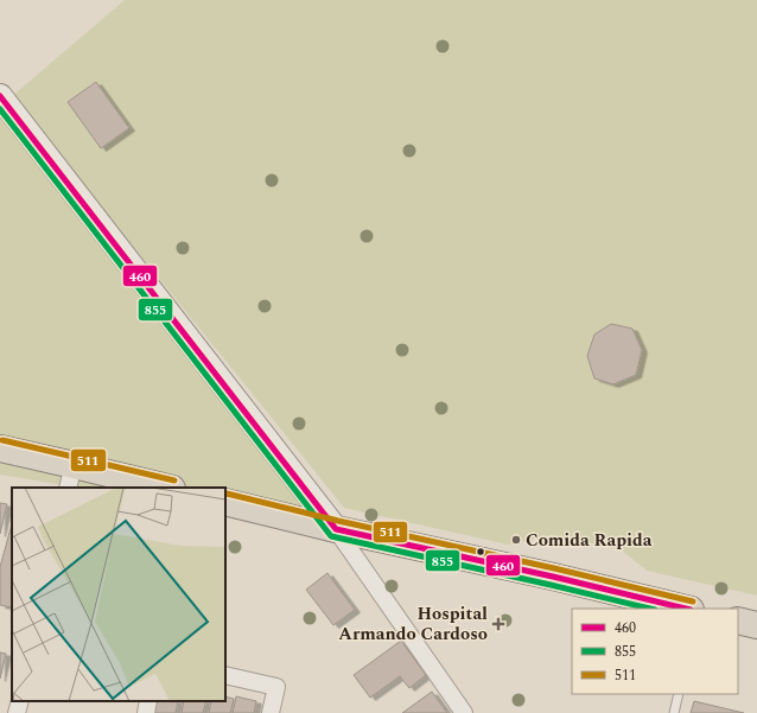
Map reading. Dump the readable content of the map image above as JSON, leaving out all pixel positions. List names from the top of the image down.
{
  "places": {
    "other": ["Comida Rapida"],
    "health": ["Hospital Armando Cardoso"]
  },
  "lines": ["transit line 460", "transit line 855", "transit line 511"],
  "legend": ["460", "855", "511"]
}
